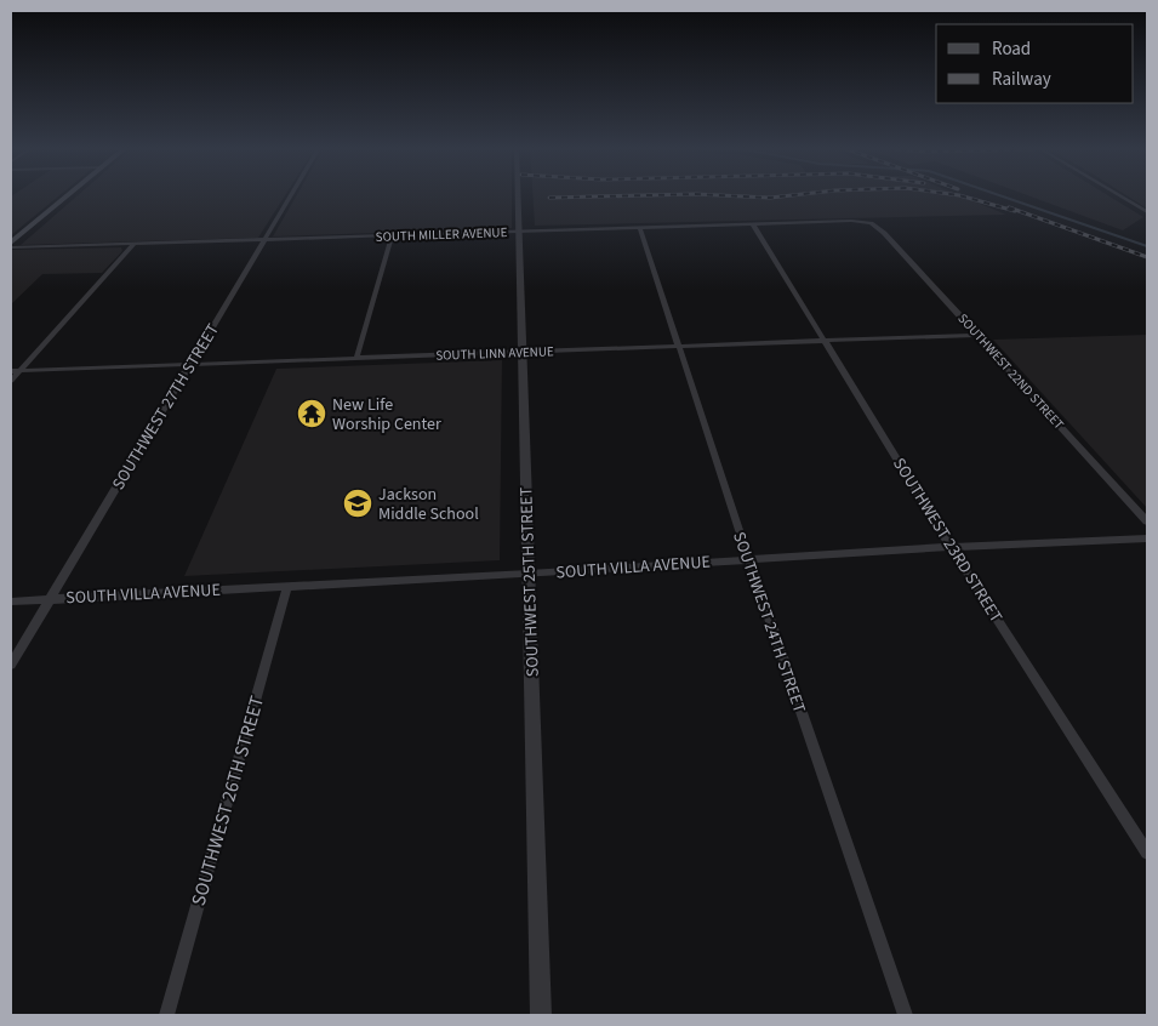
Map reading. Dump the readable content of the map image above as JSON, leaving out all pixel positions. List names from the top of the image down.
{
  "streets": {
    "street": [
      "SOUTH MILLER AVENUE",
      "SOUTH LINN AVENUE",
      "SOUTHWEST 22ND STREET",
      "SOUTHWEST 27TH STREET",
      "SOUTHWEST 23RD STREET",
      "SOUTH VILLA AVENUE",
      "SOUTHWEST 25TH STREET",
      "SOUTHWEST 24TH STREET",
      "SOUTHWEST 26TH STREET"
    ]
  },
  "crossings": [
    ["SOUTH MILLER AVENUE", "SOUTHWEST 22ND STREET"],
    ["SOUTH MILLER AVENUE", "SOUTHWEST 27TH STREET"],
    ["SOUTH MILLER AVENUE", "SOUTHWEST 23RD STREET"],
    ["SOUTH MILLER AVENUE", "SOUTHWEST 25TH STREET"],
    ["SOUTH MILLER AVENUE", "SOUTHWEST 24TH STREET"],
    ["SOUTH LINN AVENUE", "SOUTHWEST 22ND STREET"],
    ["SOUTH LINN AVENUE", "SOUTHWEST 27TH STREET"],
    ["SOUTH LINN AVENUE", "SOUTHWEST 23RD STREET"],
    ["SOUTH LINN AVENUE", "SOUTHWEST 25TH STREET"],
    ["SOUTH LINN AVENUE", "SOUTHWEST 24TH STREET"],
    ["SOUTHWEST 27TH STREET", "SOUTH VILLA AVENUE"],
    ["SOUTHWEST 23RD STREET", "SOUTH VILLA AVENUE"],
    ["SOUTH VILLA AVENUE", "SOUTHWEST 25TH STREET"],
    ["SOUTH VILLA AVENUE", "SOUTHWEST 24TH STREET"],
    ["SOUTH VILLA AVENUE", "SOUTHWEST 26TH STREET"]
  ],
  "places": {
    "temple": ["New Life Worship Center"],
    "school or university": ["Jackson Middle School"]
  },
  "legend": ["Road", "Railway"]
}
